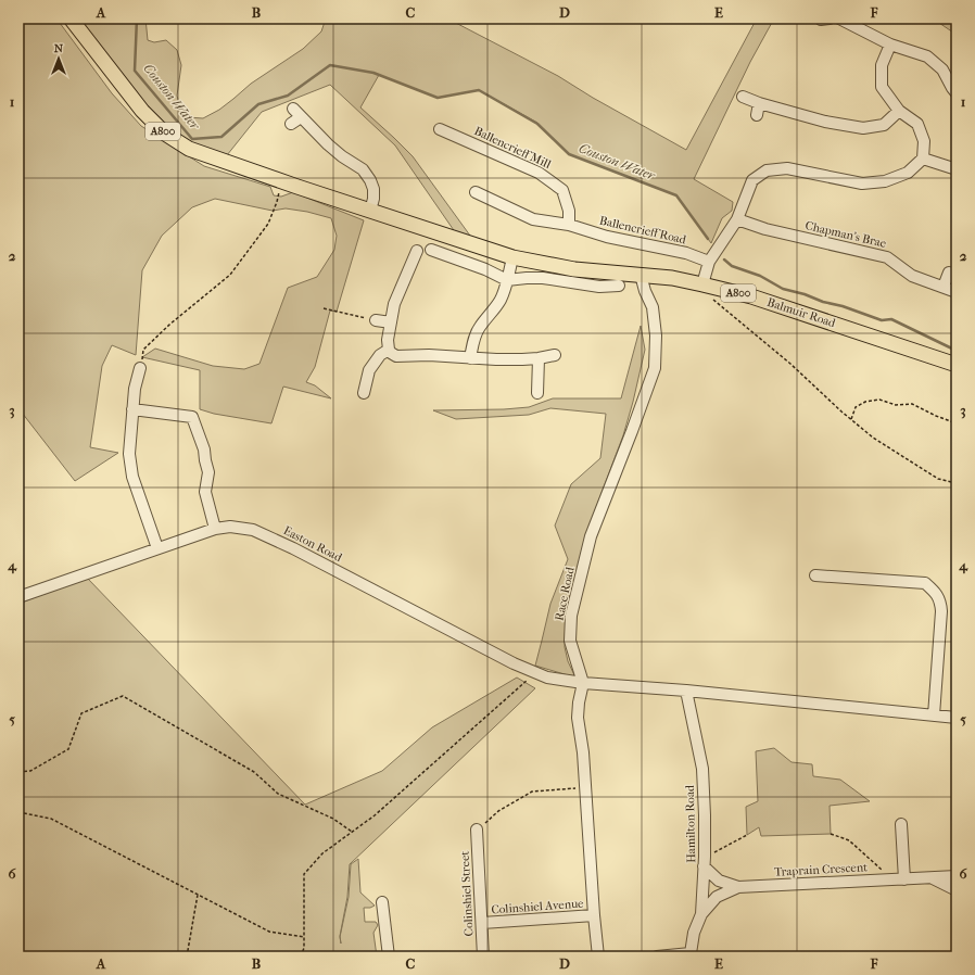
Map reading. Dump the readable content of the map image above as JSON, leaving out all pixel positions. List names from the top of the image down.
{
  "streets": {
    "main road": ["A800", "Balmuir Road"],
    "street": [
      "Ballencrieff Mill",
      "Ballencrieff Road",
      "Chapman's Brae",
      "Easton Road",
      "Race Road",
      "Hamilton Road",
      "Traprain Crescent",
      "Colinshiel Street",
      "Colinshiel Avenue"
    ]
  },
  "crossings": [
    ["A800", "Balmuir Road"],
    ["Ballencrieff Mill", "Ballencrieff Road"],
    ["Balmuir Road", "Race Road"],
    ["Easton Road", "Race Road"],
    ["Easton Road", "Hamilton Road"],
    ["Race Road", "Colinshiel Avenue"],
    ["Hamilton Road", "Traprain Crescent"],
    ["Colinshiel Street", "Colinshiel Avenue"]
  ],
  "water": ["Couston Water"],
  "north": "top",
  "grid": {
    "columns": [
      "A",
      "B",
      "C",
      "D",
      "E",
      "F"
    ],
    "rows": [
      "1",
      "2",
      "3",
      "4",
      "5",
      "6"
    ]
  }
}
